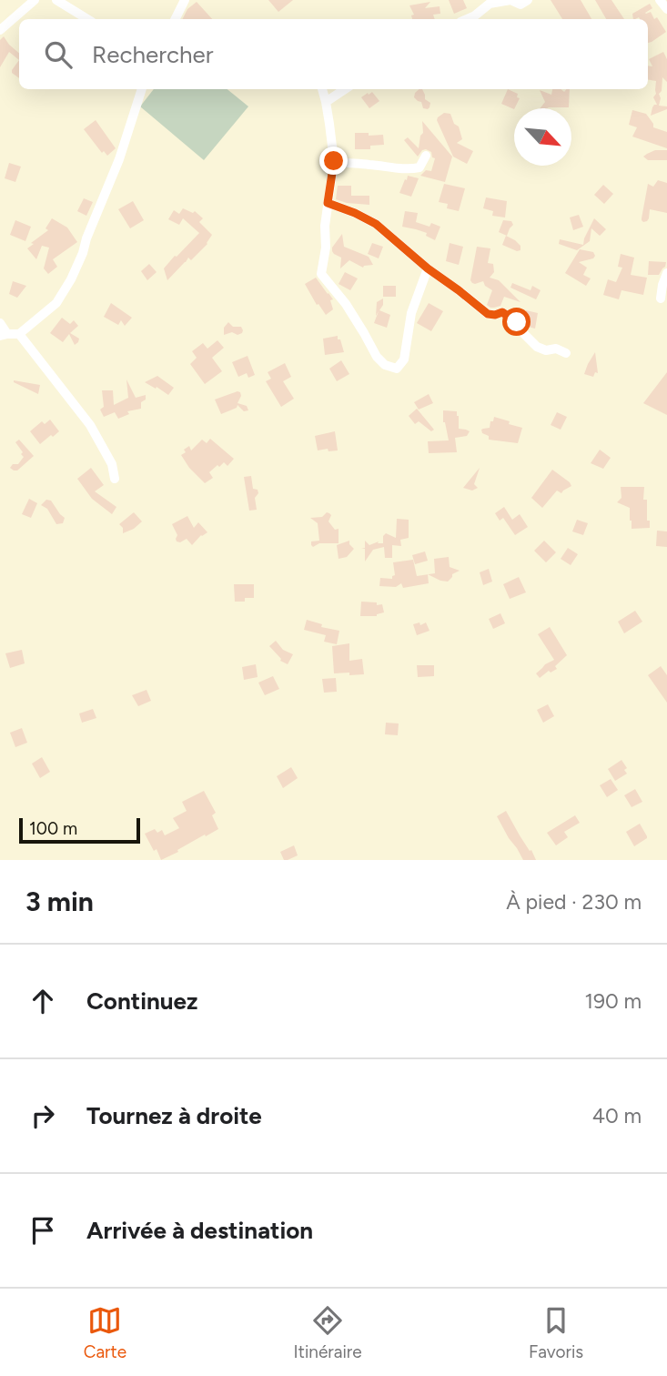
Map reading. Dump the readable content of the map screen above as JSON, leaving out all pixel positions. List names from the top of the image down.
{
  "scale_bar": "100 m",
  "north": "bottom right",
  "page": {
    "search": "Rechercher",
    "scale": "100 m",
    "heading": ["3 min", "À pied · 230 m"],
    "list": [
      ["Continuez", "190 m"],
      ["Tournez à droite", "40 m"],
      "Arrivée à destination"
    ],
    "nav": ["Carte", "Itinéraire", "Favoris"]
  }
}
